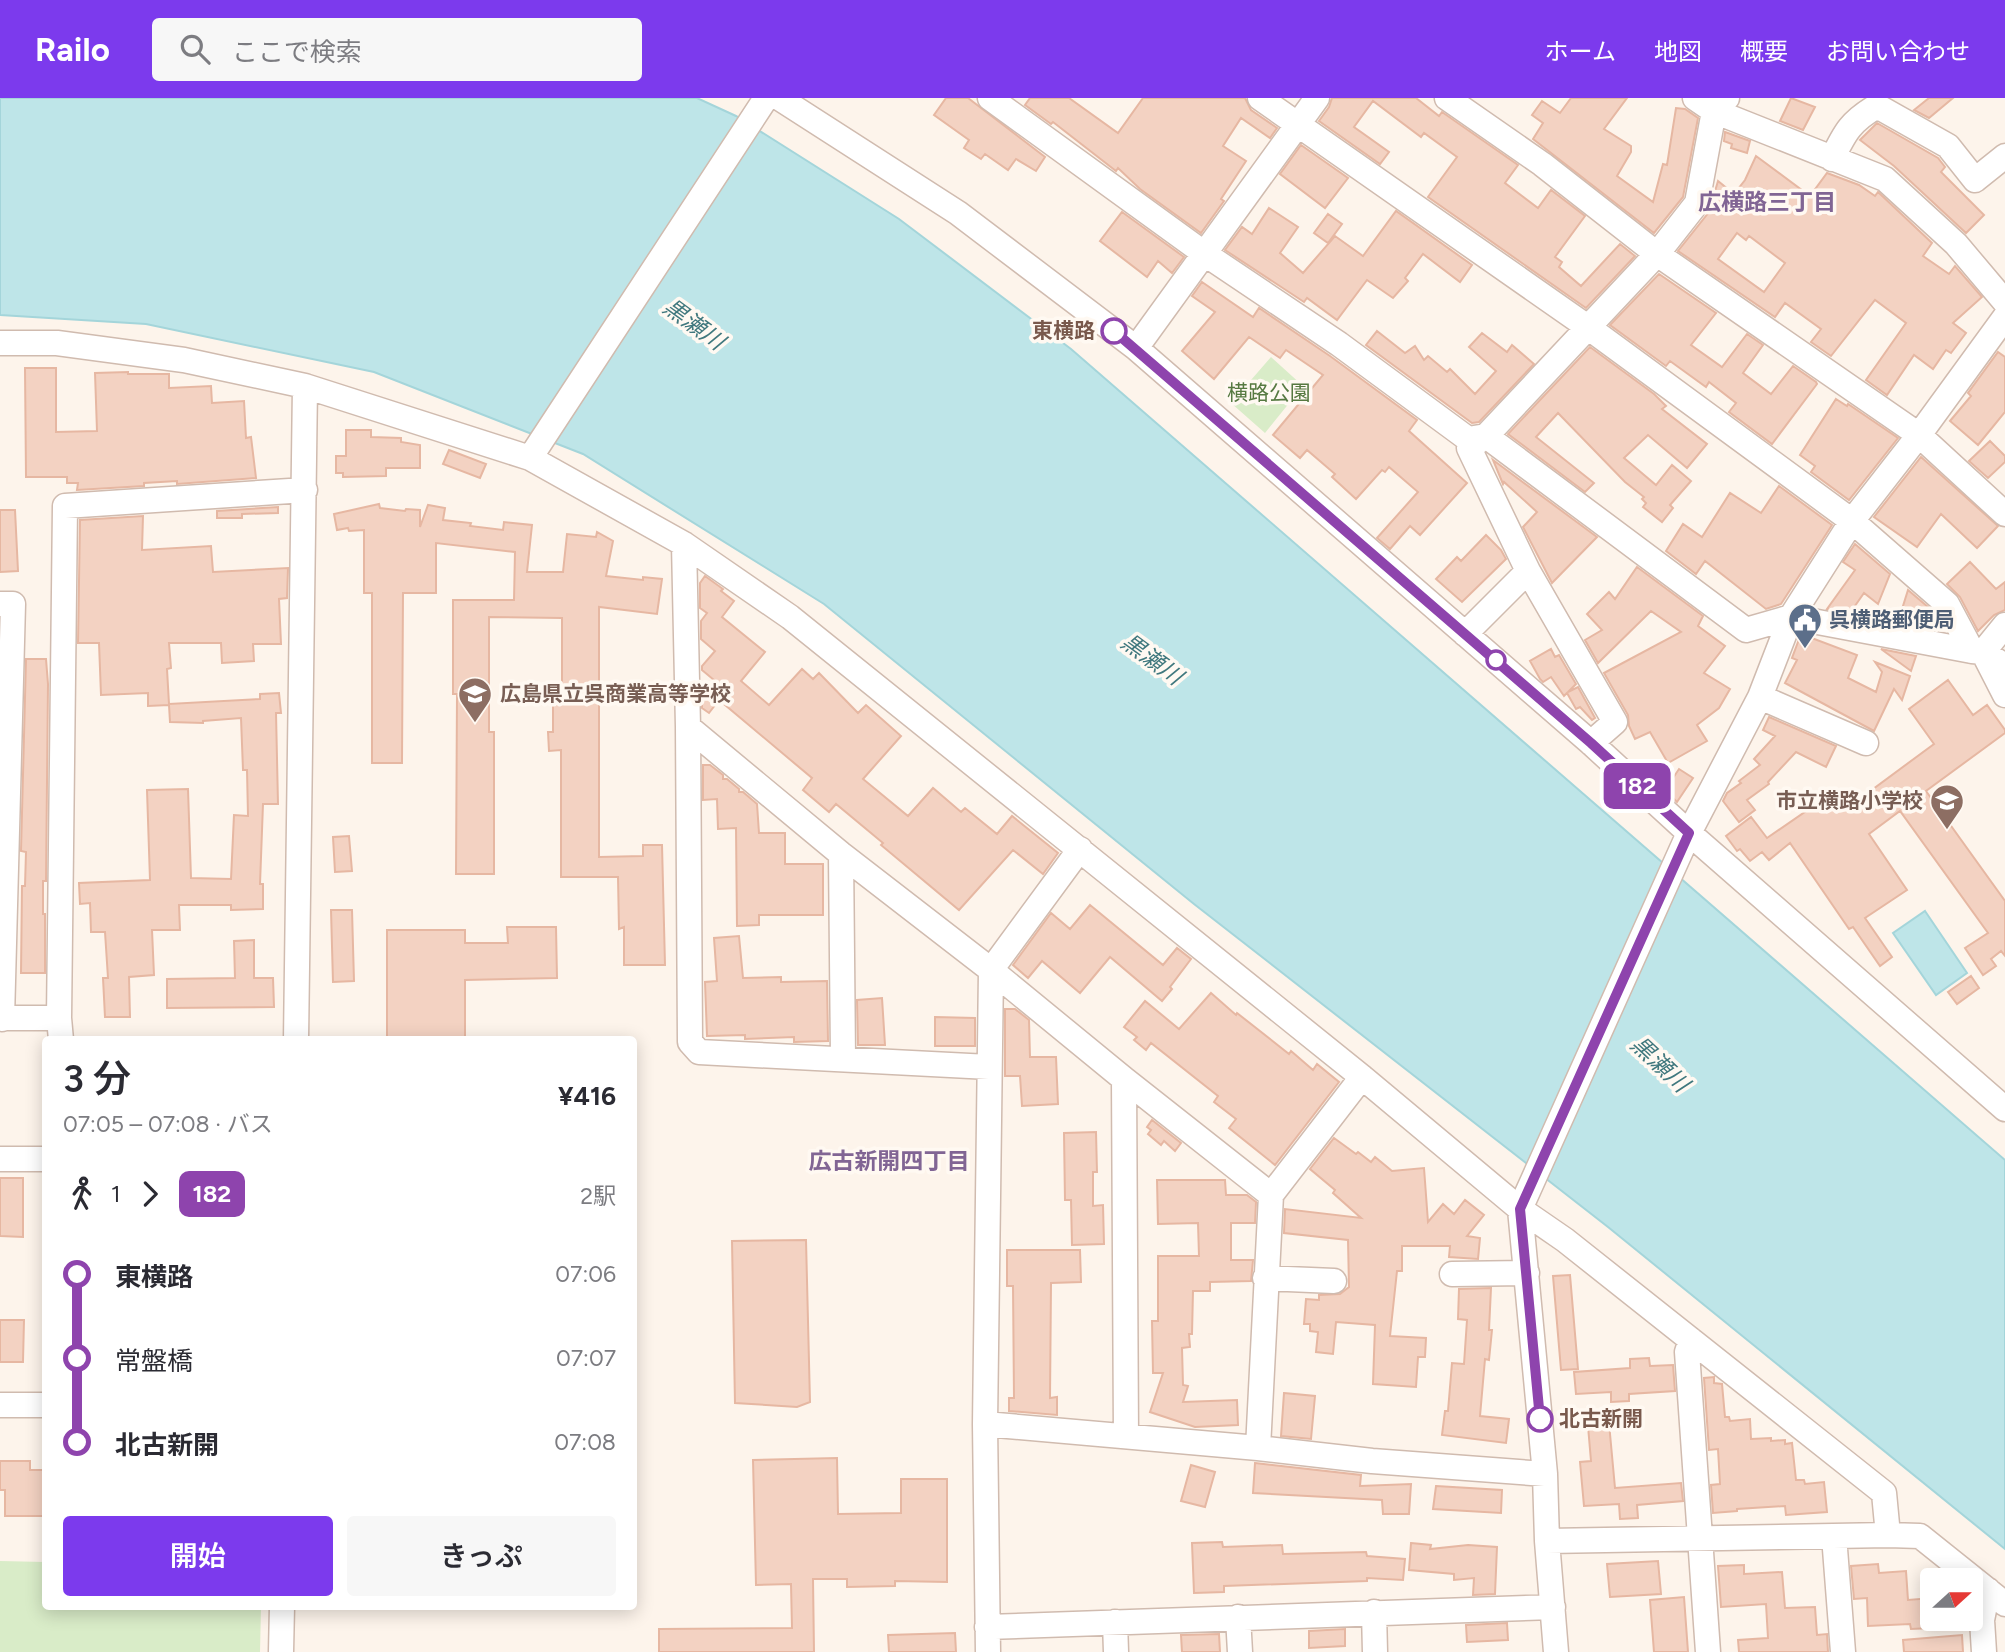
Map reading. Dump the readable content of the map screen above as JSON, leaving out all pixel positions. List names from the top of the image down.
{
  "districts": ["広横路三丁目", "広古新開四丁目"],
  "water": ["黒瀬川"],
  "parks": ["横路公園"],
  "places": {
    "other": ["東横路", "北古新開"],
    "public building": ["呉横路郵便局"],
    "school or university": ["広島県立呉商業高等学校", "市立横路小学校"]
  },
  "lines": ["bus line 182"],
  "north": "right",
  "page": {
    "header": "Railo",
    "search": "ここで検索",
    "nav": [
      "ホーム",
      "地図",
      "概要",
      "お問い合わせ"
    ],
    "on_map": "182",
    "heading": ["3 分", "07:05 – 07:08 · バス", "¥416"],
    "legs": ["1", "182", "2駅"],
    "list": [
      {
        "name": "東横路",
        "value": "07:06"
      },
      {
        "name": "常盤橋",
        "value": "07:07"
      },
      {
        "name": "北古新開",
        "value": "07:08"
      }
    ],
    "buttons": ["開始", "きっぷ"]
  }
}
